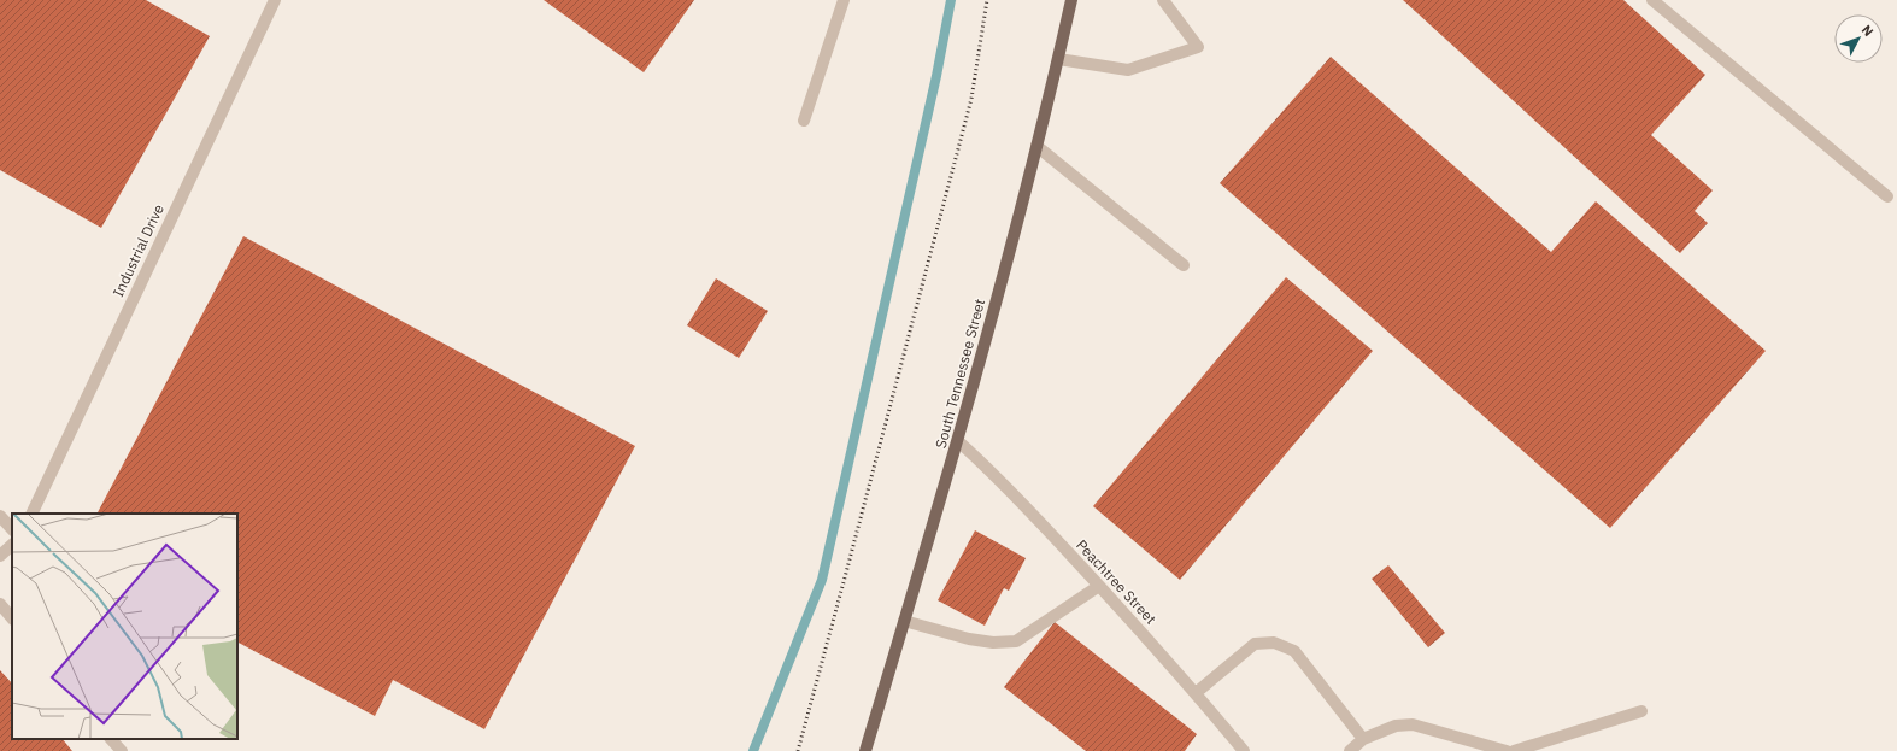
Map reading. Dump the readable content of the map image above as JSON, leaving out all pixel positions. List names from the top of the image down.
{
  "streets": {
    "main road": ["South Tennessee Street"],
    "street": ["Industrial Drive", "Peachtree Street"]
  },
  "crossings": [
    ["South Tennessee Street", "Peachtree Street"]
  ],
  "north": "top right"
}
